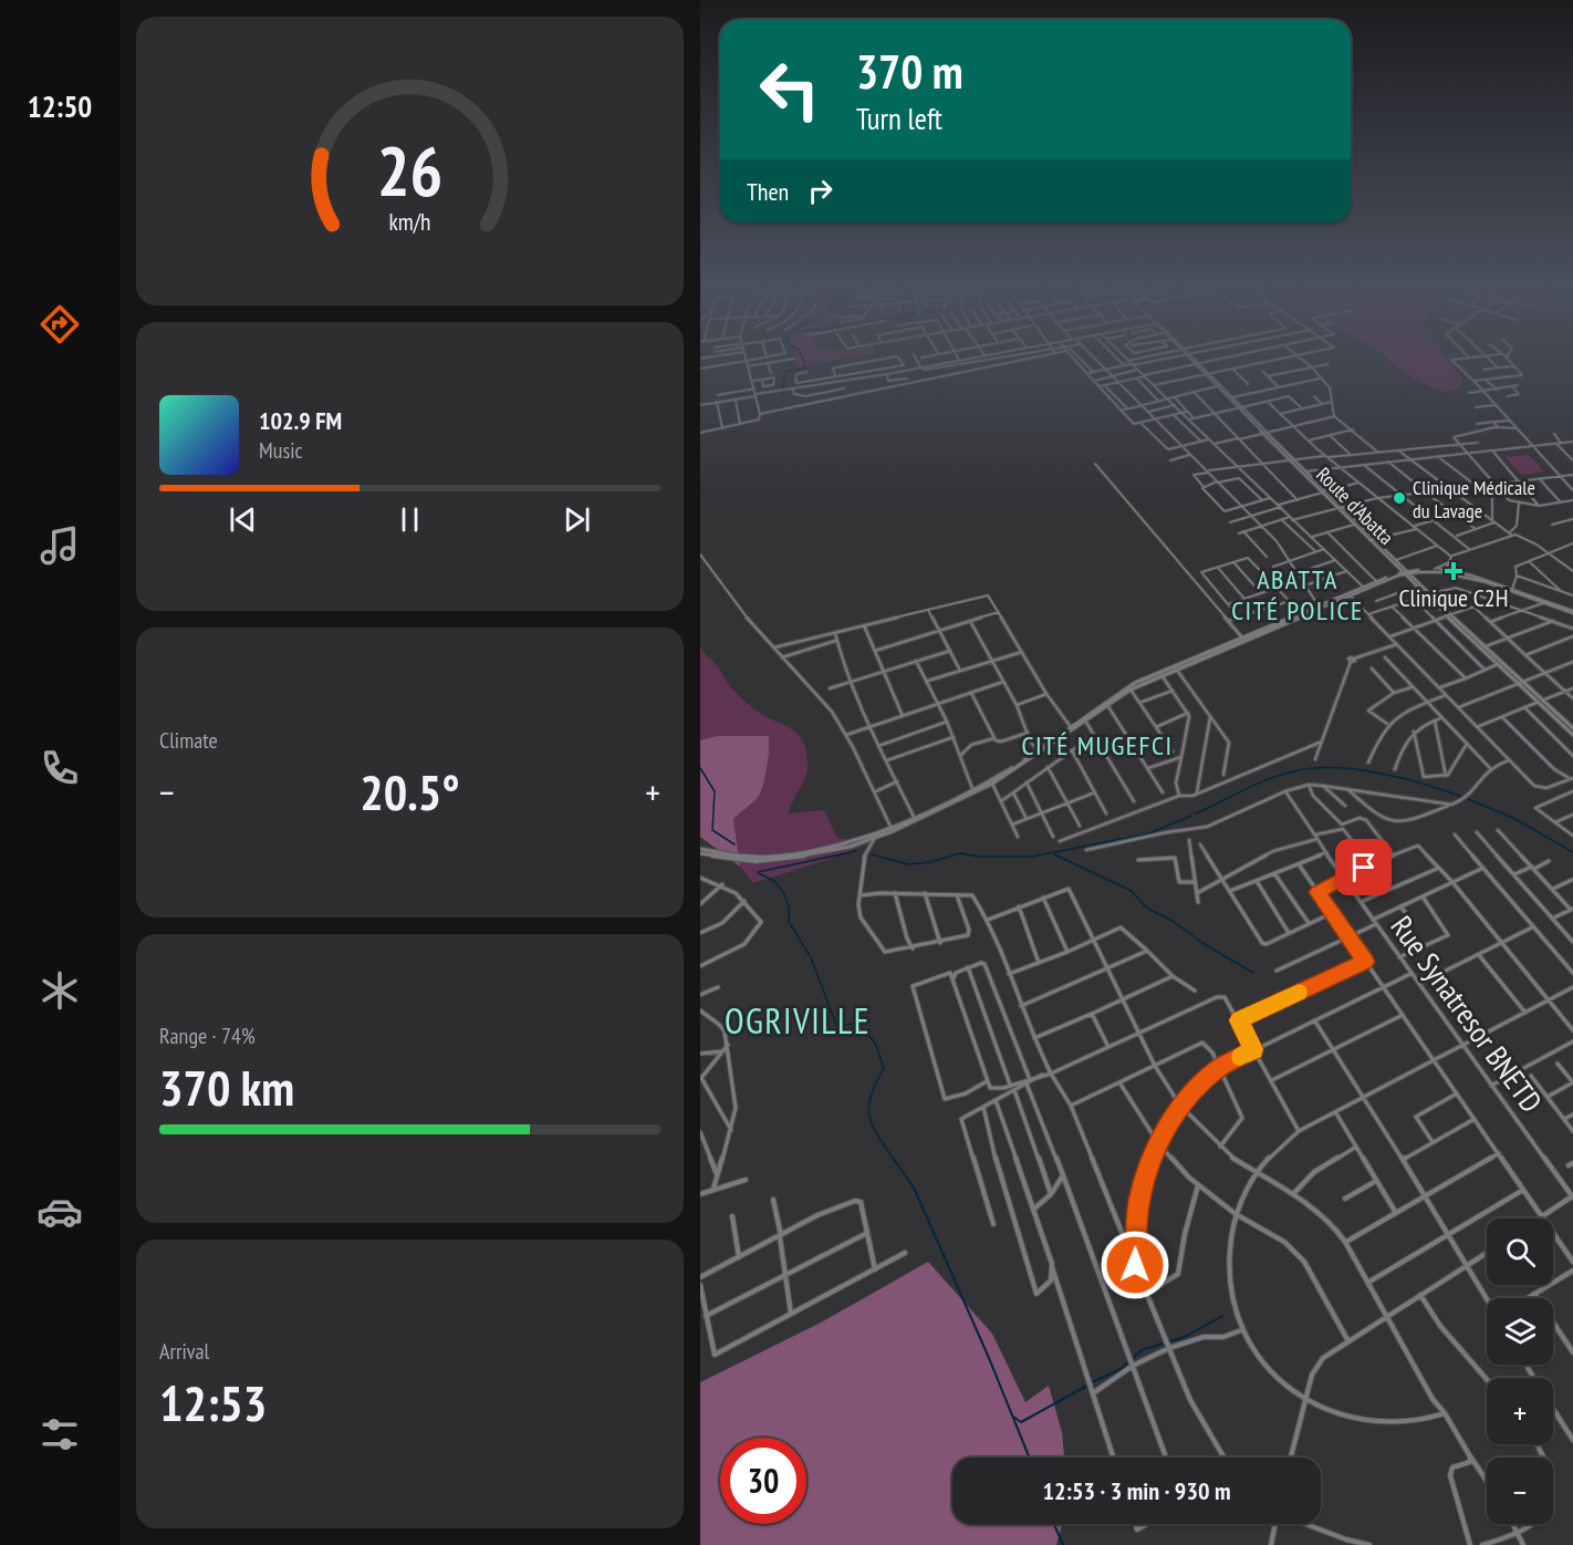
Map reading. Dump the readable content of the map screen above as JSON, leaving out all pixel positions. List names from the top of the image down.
{
  "streets": {
    "street": ["Route d'Abatta", "Rue Synatresor BNETD"]
  },
  "districts": ["ABATTA CITÉ POLICE", "CITÉ MUGEFCI", "OGRIVILLE"],
  "places": {
    "other": ["Clinique Médicale du Lavage"],
    "health": ["Clinique C2H"]
  },
  "page": {
    "tabs": "12:50",
    "turn": ["370 m", "Turn left"],
    "then": "Then",
    "song": ["102.9 FM", "Music"],
    "tile": [
      "Climate",
      ["Range · 74%", "370 km"],
      ["Arrival", "12:53"]
    ],
    "heat": ["−", "20.5°", "+"],
    "map_buttons": ["+", "−"],
    "limit": "30",
    "trip": "12:53 · 3 min · 930 m",
    "gauge": ["26", "km/h"]
  }
}
